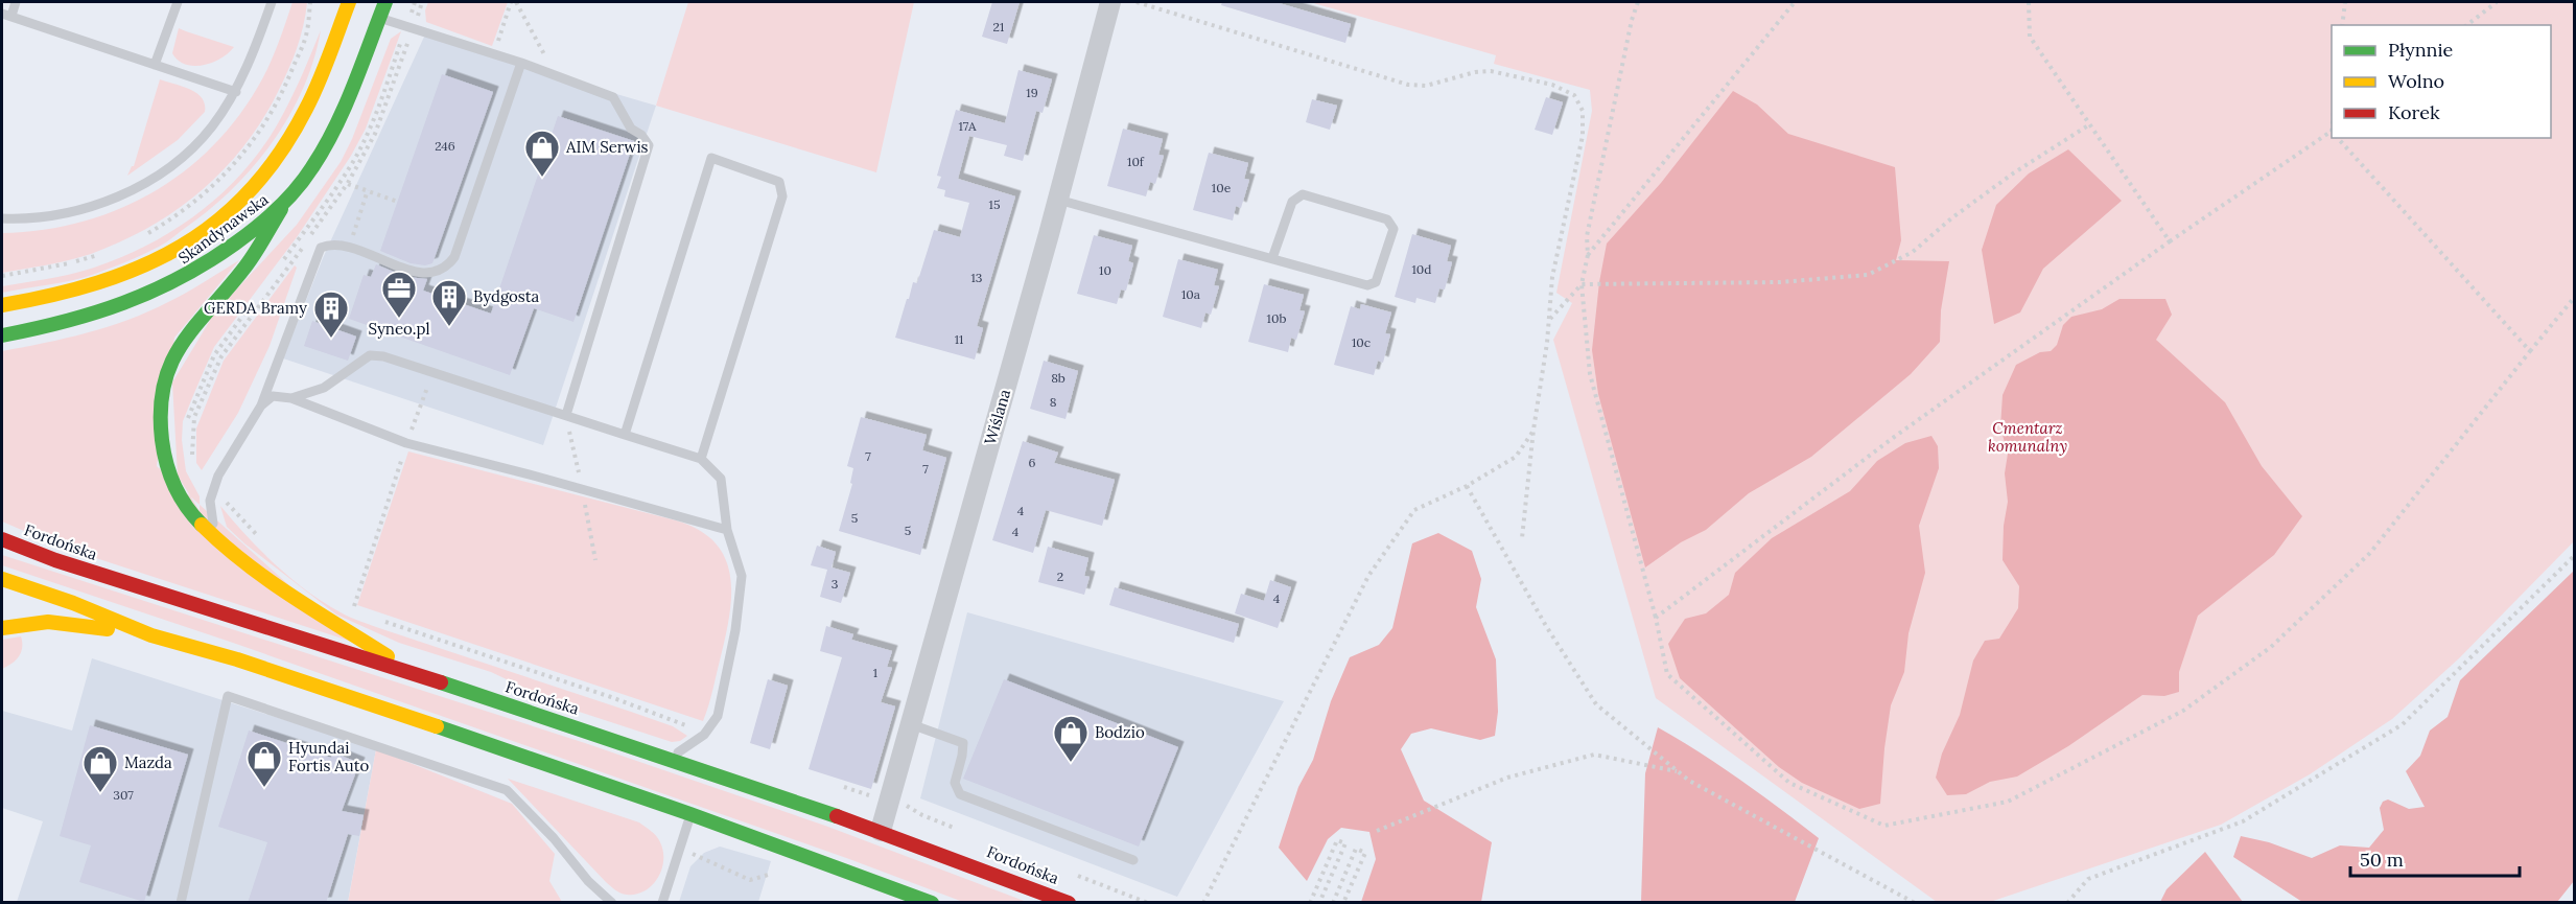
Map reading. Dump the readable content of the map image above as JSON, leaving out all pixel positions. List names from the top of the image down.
{
  "streets": {
    "main road": ["Skandynawska", "Fordońska"],
    "street": ["Wiślana"]
  },
  "crossings": [
    ["Wiślana", "Fordońska"]
  ],
  "parks": ["Cmentarz komunalny"],
  "places": {
    "shop": [
      "AIM Serwis",
      "Bodzio",
      "Hyundai Fortis Auto",
      "Mazda"
    ],
    "office": ["Syneo.pl"],
    "building": ["Bydgosta", "GERDA Bramy"]
  },
  "house_numbers": [
    "21",
    "19",
    "17A",
    "246",
    "10f",
    "10e",
    "15",
    "10d",
    "10",
    "13",
    "10a",
    "10b",
    "11",
    "10c",
    "8b",
    "8",
    "7",
    "6",
    "7",
    "4",
    "5",
    "5",
    "4",
    "2",
    "3",
    "4",
    "1",
    "307"
  ],
  "legend": ["Płynnie", "Wolno", "Korek"],
  "scale_bar": "50 m"
}
